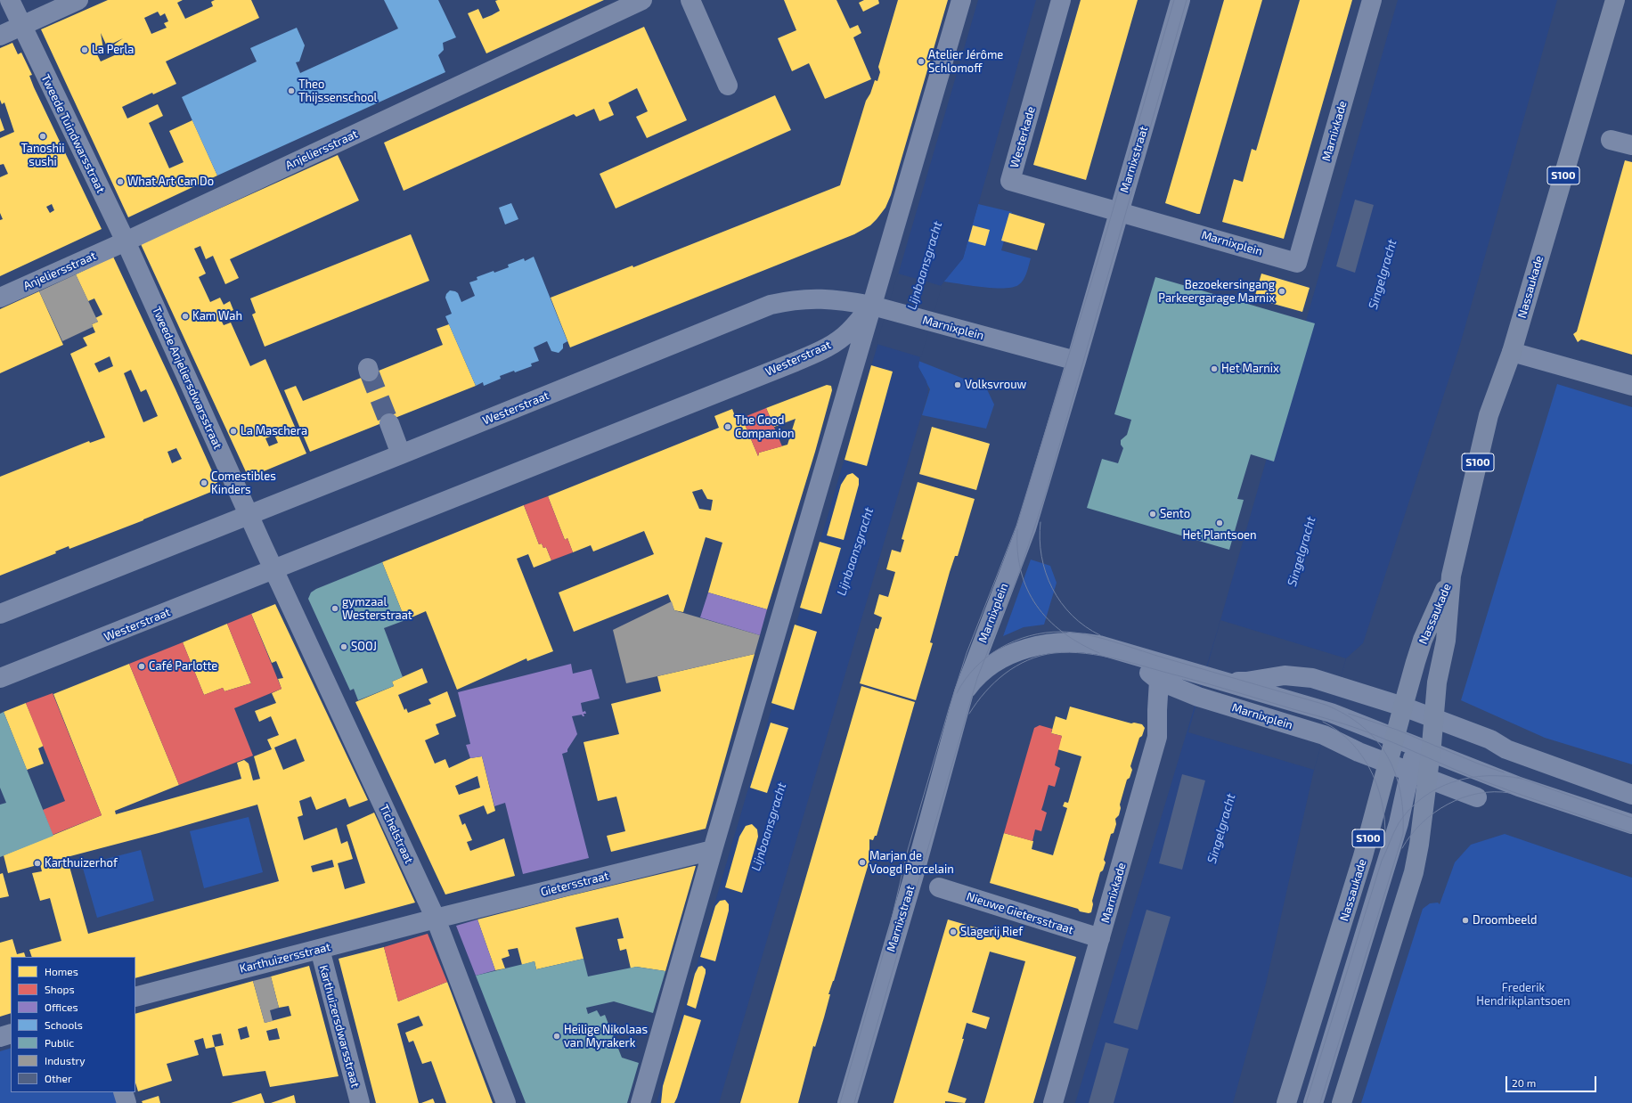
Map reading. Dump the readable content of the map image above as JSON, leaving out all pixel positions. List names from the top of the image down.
{
  "streets": {
    "main road": ["S100", "Nassaukade"],
    "street": [
      "Marnixkade",
      "Tweede Tuindwarsstraat",
      "Westerkade",
      "Anjeliersstraat",
      "Marnixstraat",
      "Marnixplein",
      "Westerstraat",
      "Tweede Anjeliersdwarsstraat",
      "Tichelstraat",
      "Gietersstraat",
      "Nieuwe Gietersstraat",
      "Karthuizersstraat",
      "Karthuizersdwarsstraat"
    ]
  },
  "crossings": [
    ["Marnixkade", "Marnixplein"],
    ["Marnixkade", "Nieuwe Gietersstraat"],
    ["Tweede Tuindwarsstraat", "Anjeliersstraat"],
    ["Tweede Tuindwarsstraat", "Tweede Anjeliersdwarsstraat"],
    ["Westerkade", "Marnixstraat"],
    ["Westerkade", "Marnixplein"],
    ["Anjeliersstraat", "Tweede Anjeliersdwarsstraat"],
    ["Marnixstraat", "Marnixplein"],
    ["Marnixplein", "Nassaukade"],
    ["Marnixplein", "Westerstraat"],
    ["Westerstraat", "Tweede Anjeliersdwarsstraat"],
    ["Westerstraat", "Tichelstraat"],
    ["Tichelstraat", "Gietersstraat"],
    ["Tichelstraat", "Karthuizersstraat"],
    ["Gietersstraat", "Karthuizersstraat"],
    ["Karthuizersstraat", "Karthuizersdwarsstraat"]
  ],
  "water": ["Lijnbaansgracht", "Singelgracht"],
  "parks": ["Frederik Hendrikplantsoen"],
  "places": [
    "La Perla",
    "Atelier Jérôme Schlomoff",
    "Theo Thijssenschool",
    "Tanoshii sushi",
    "What Art Can Do",
    "Bezoekersingang Parkeergarage Marnix",
    "Kam Wah",
    "Het Marnix",
    "Volksvrouw",
    "The Good Companion",
    "La Maschera",
    "Comestibles Kinders",
    "Sento",
    "Het Plantsoen",
    "gymzaal Westerstraat",
    "SOOJ",
    "Café Parlotte",
    "Marjan de Voogd Porcelain",
    "Karthuizerhof",
    "Droombeeld",
    "Slagerij Rief",
    "Heilige Nikolaas van Myrakerk"
  ],
  "legend": [
    "Homes",
    "Shops",
    "Offices",
    "Schools",
    "Public",
    "Industry",
    "Other"
  ],
  "scale_bar": "20 m"
}
